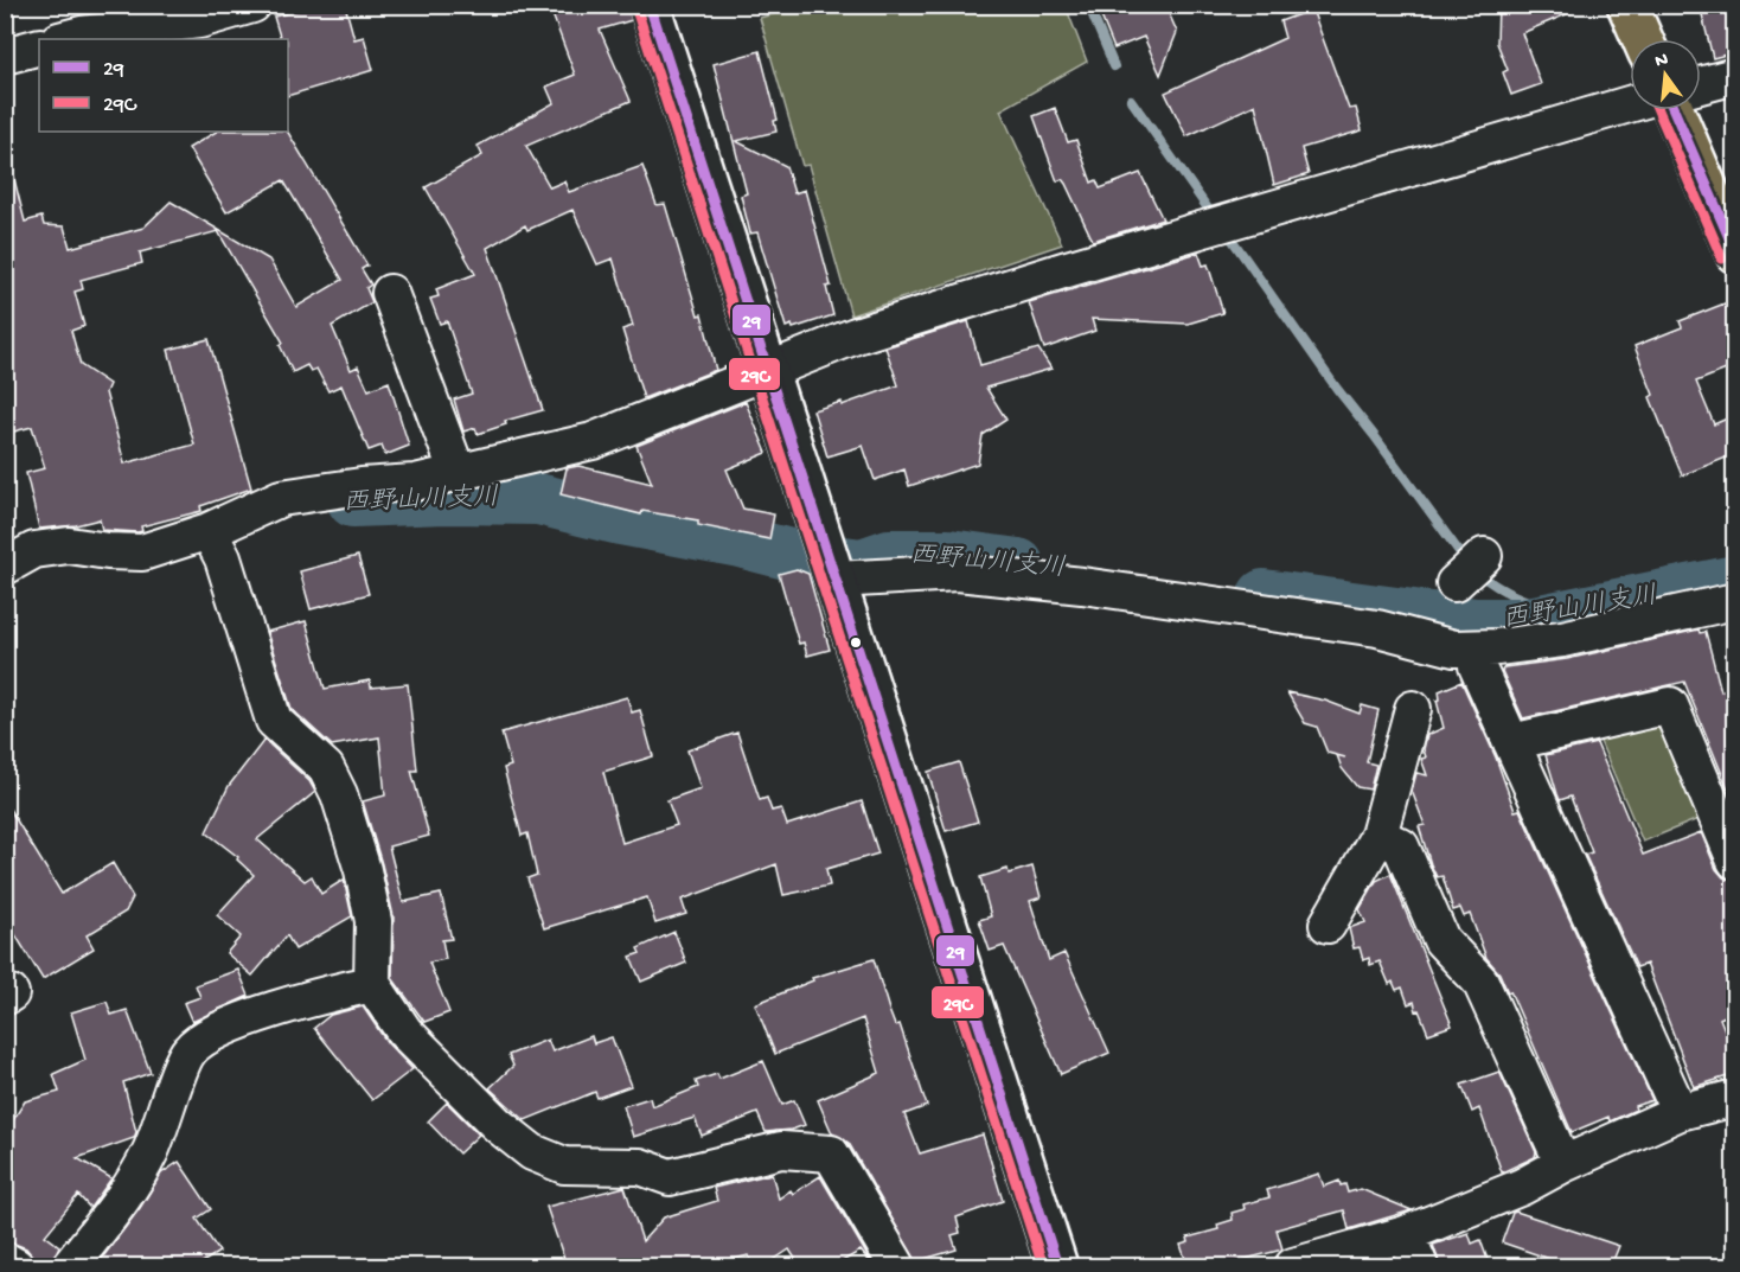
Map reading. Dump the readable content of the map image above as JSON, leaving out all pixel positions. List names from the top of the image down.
{
  "water": ["西野山川支川"],
  "lines": ["transit line 29", "transit line 29C"],
  "legend": ["29", "29C"],
  "north": "top"
}
